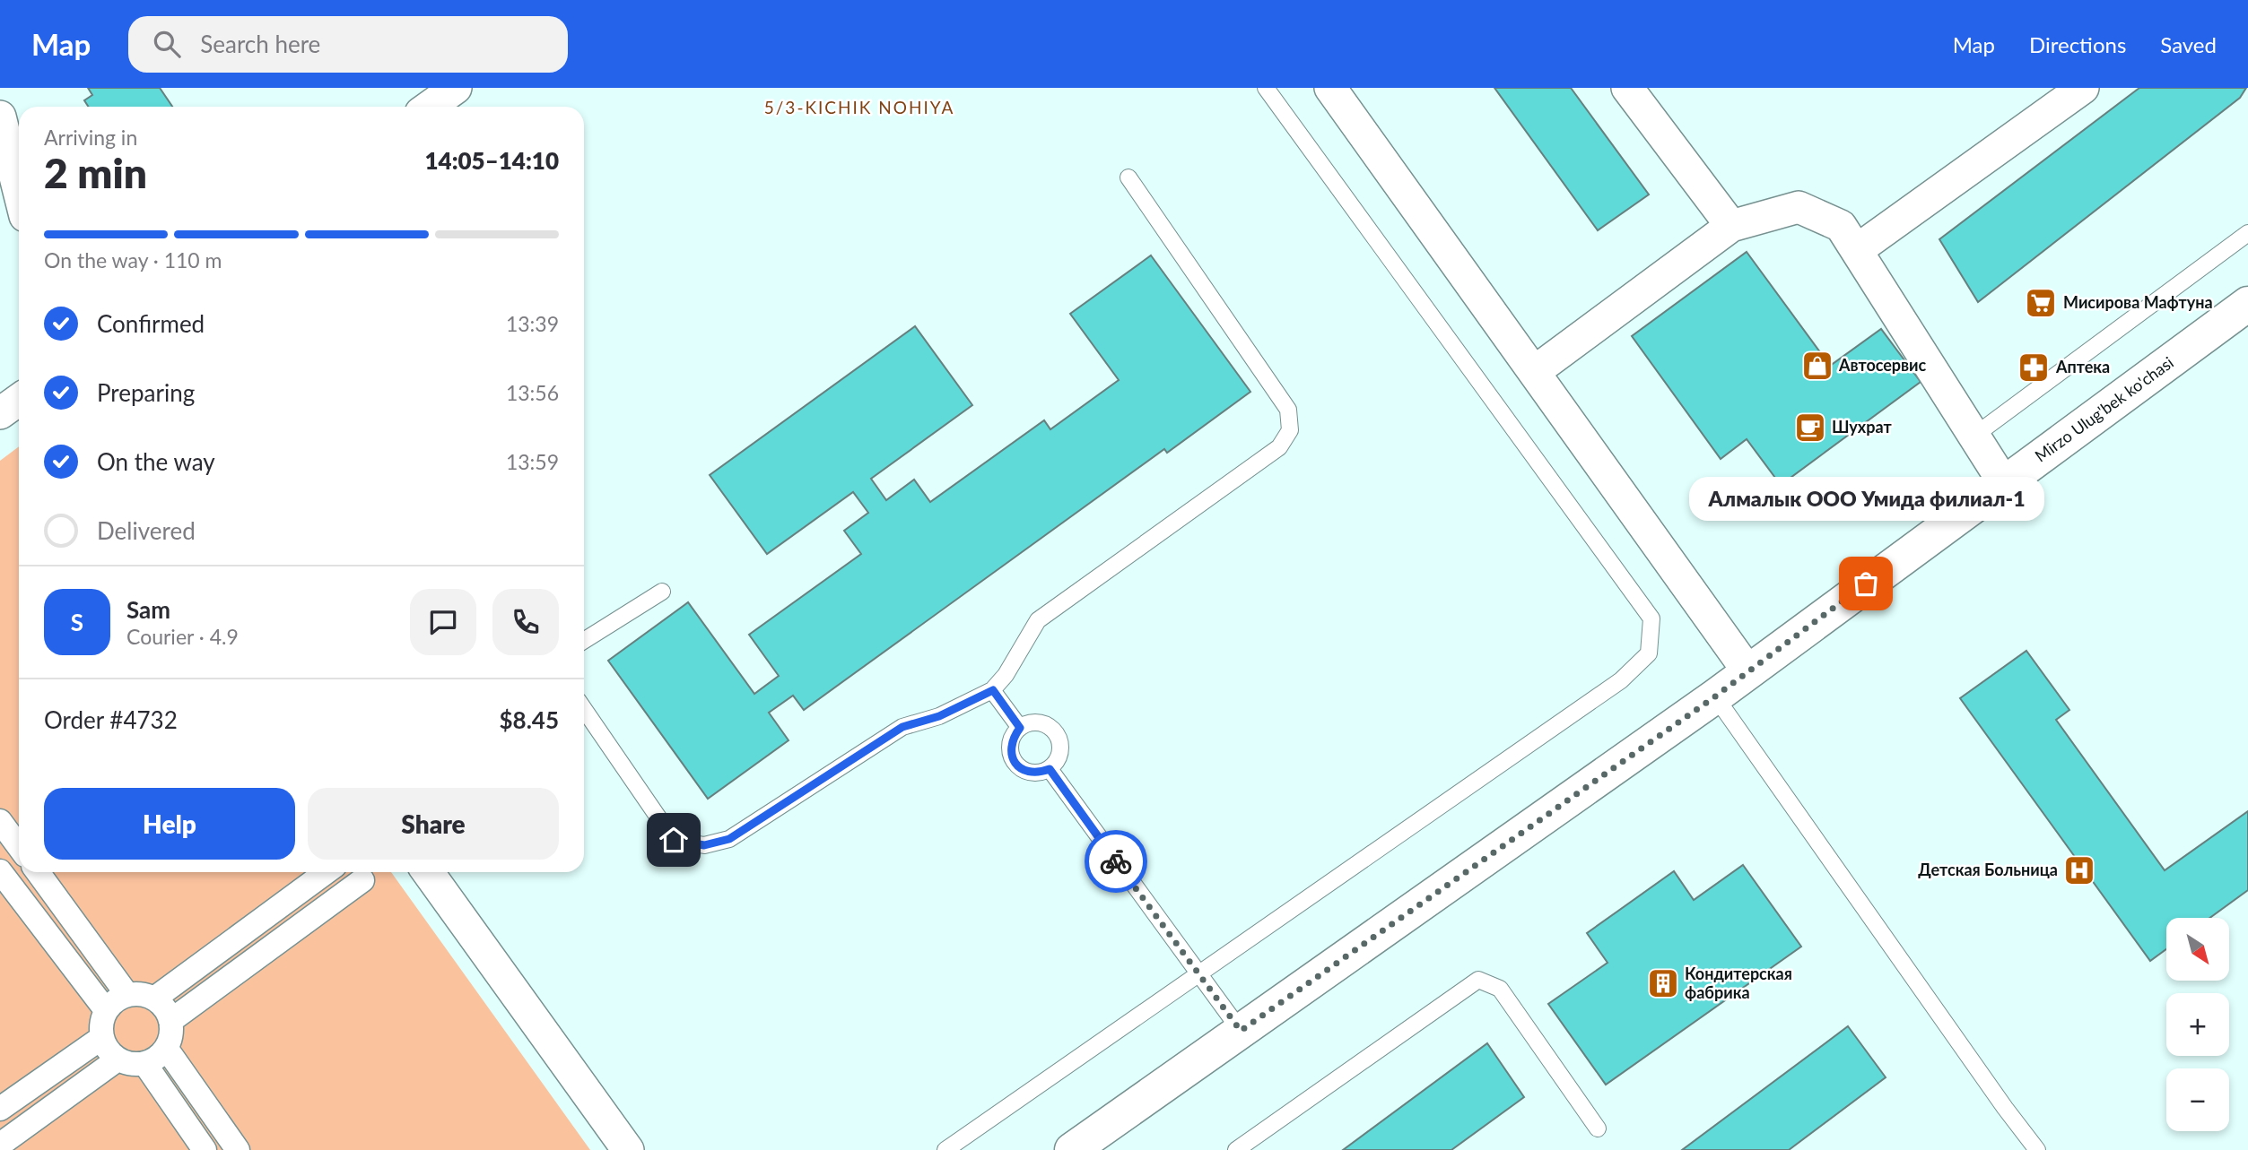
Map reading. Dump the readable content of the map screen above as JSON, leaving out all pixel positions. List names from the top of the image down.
{
  "streets": {
    "main road": ["Mirzo Ulug'bek ko'chasi"]
  },
  "districts": ["5/3-KICHIK NOHIYA"],
  "places": {
    "supermarket": ["Мисирова Мафтуна"],
    "shop": ["Автосервис"],
    "pharmacy": ["Аптека"],
    "cafe": ["Шухрат"],
    "other": ["Алмалык ООО Умида филиал-1"],
    "hospital": ["Детская Больница"],
    "building": ["Кондитерская фабрика"]
  },
  "north": "bottom right",
  "page": {
    "header": "Map",
    "search": "Search here",
    "nav": ["Map", "Directions", "Saved"],
    "heading": ["2 min", "Arriving in", "14:05–14:10"],
    "panel": [
      "Sam",
      "Courier · 4.9",
      "Order #4732",
      "$8.45"
    ],
    "bar": "On the way · 110 m",
    "list": [
      ["Confirmed", "13:39"],
      ["Preparing", "13:56"],
      ["On the way", "13:59"],
      "Delivered"
    ],
    "bubble": "Алмалык ООО Умида филиал-1",
    "round": "S",
    "buttons": ["Help", "Share"],
    "map_buttons": ["+", "−"]
  }
}
